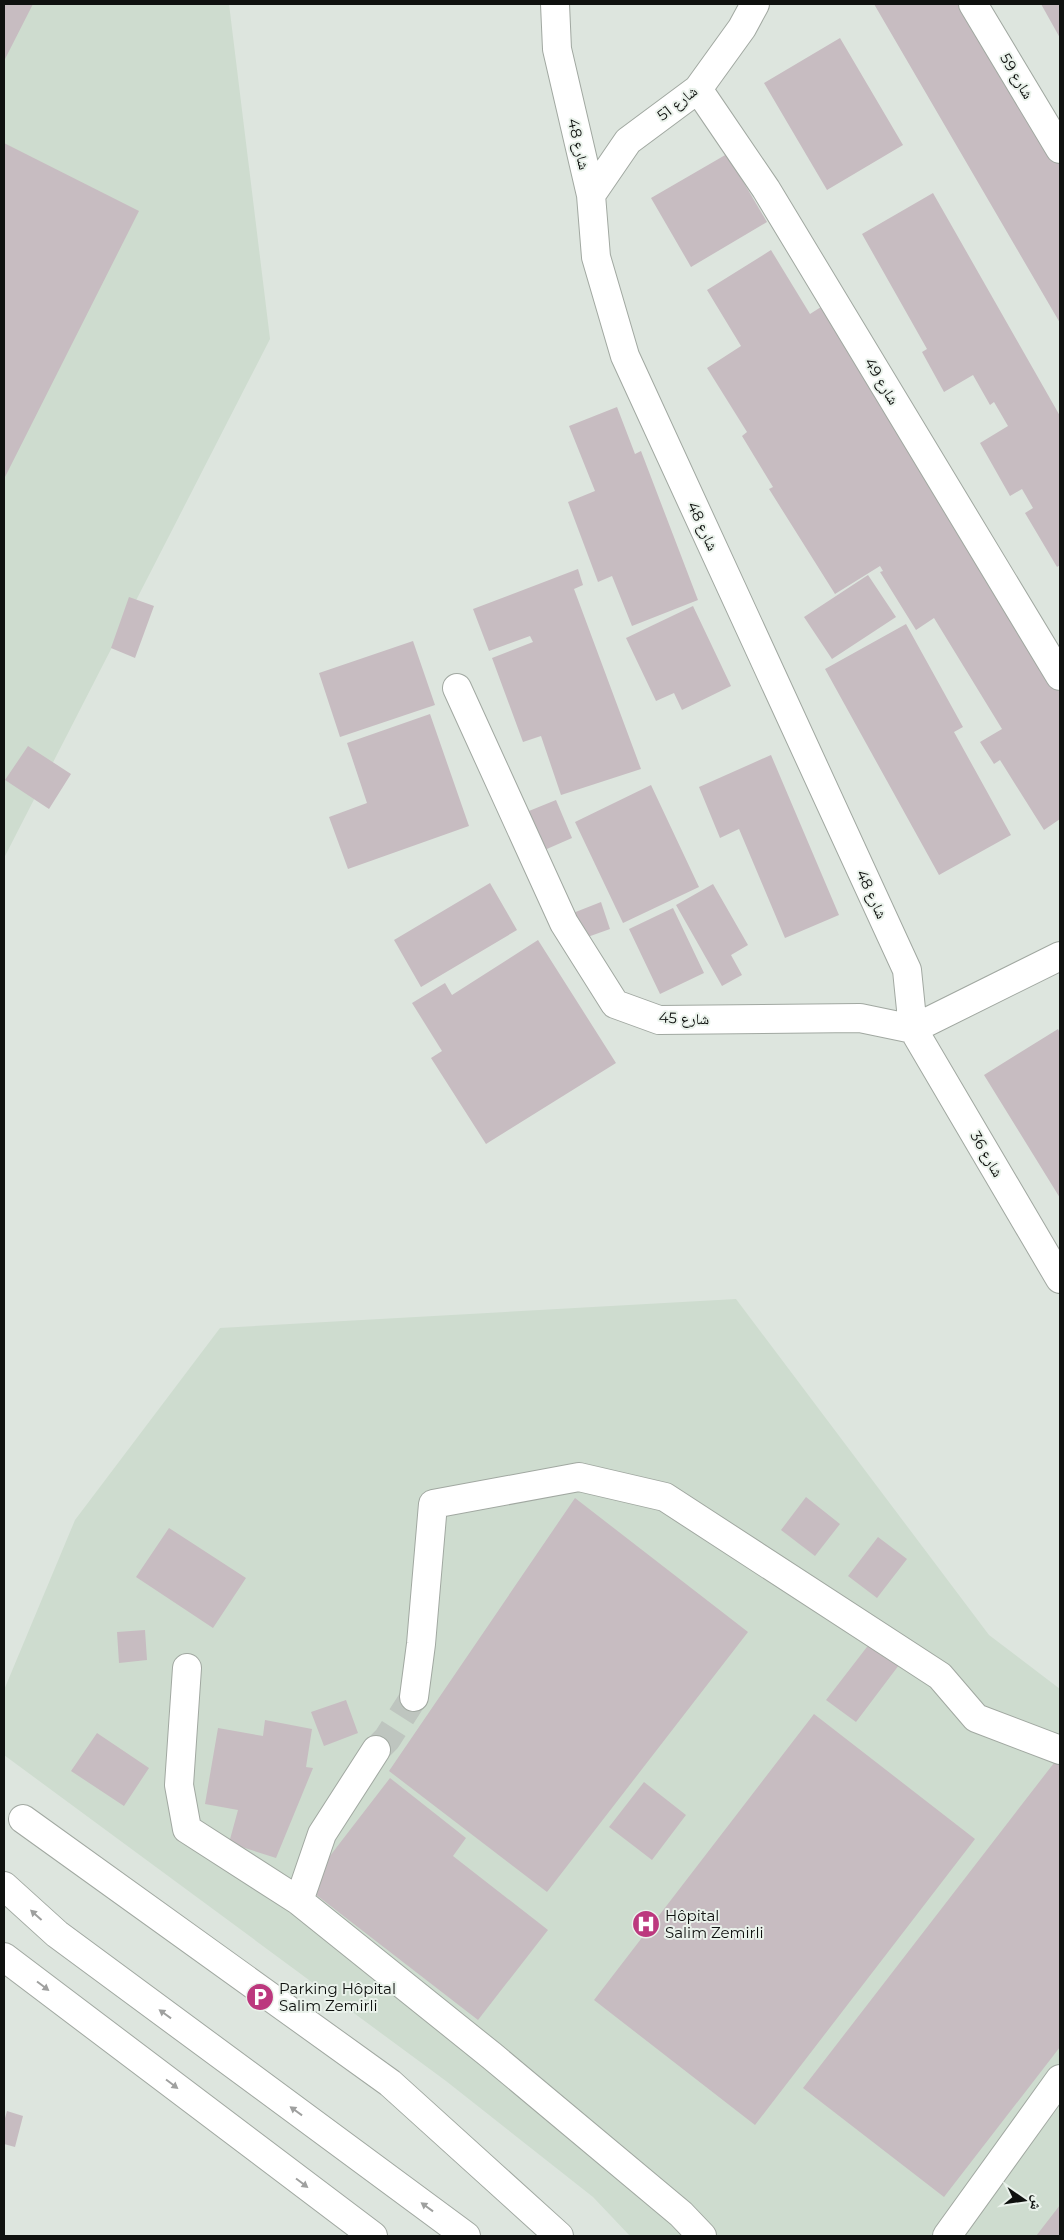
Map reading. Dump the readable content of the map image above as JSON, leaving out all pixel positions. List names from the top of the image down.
{
  "streets": {
    "street": [
      "شارع 59",
      "شارع 51",
      "شارع 48",
      "شارع 49",
      "شارع 45",
      "شارع 36"
    ]
  },
  "crossings": [
    ["شارع 51", "شارع 48"],
    ["شارع 51", "شارع 49"],
    ["شارع 48", "شارع 45"],
    ["شارع 48", "شارع 36"],
    ["شارع 45", "شارع 36"]
  ],
  "places": {
    "hospital": ["Hôpital Salim Zemirli"],
    "parking": ["Parking Hôpital Salim Zemirli"]
  },
  "north": "right"
}
